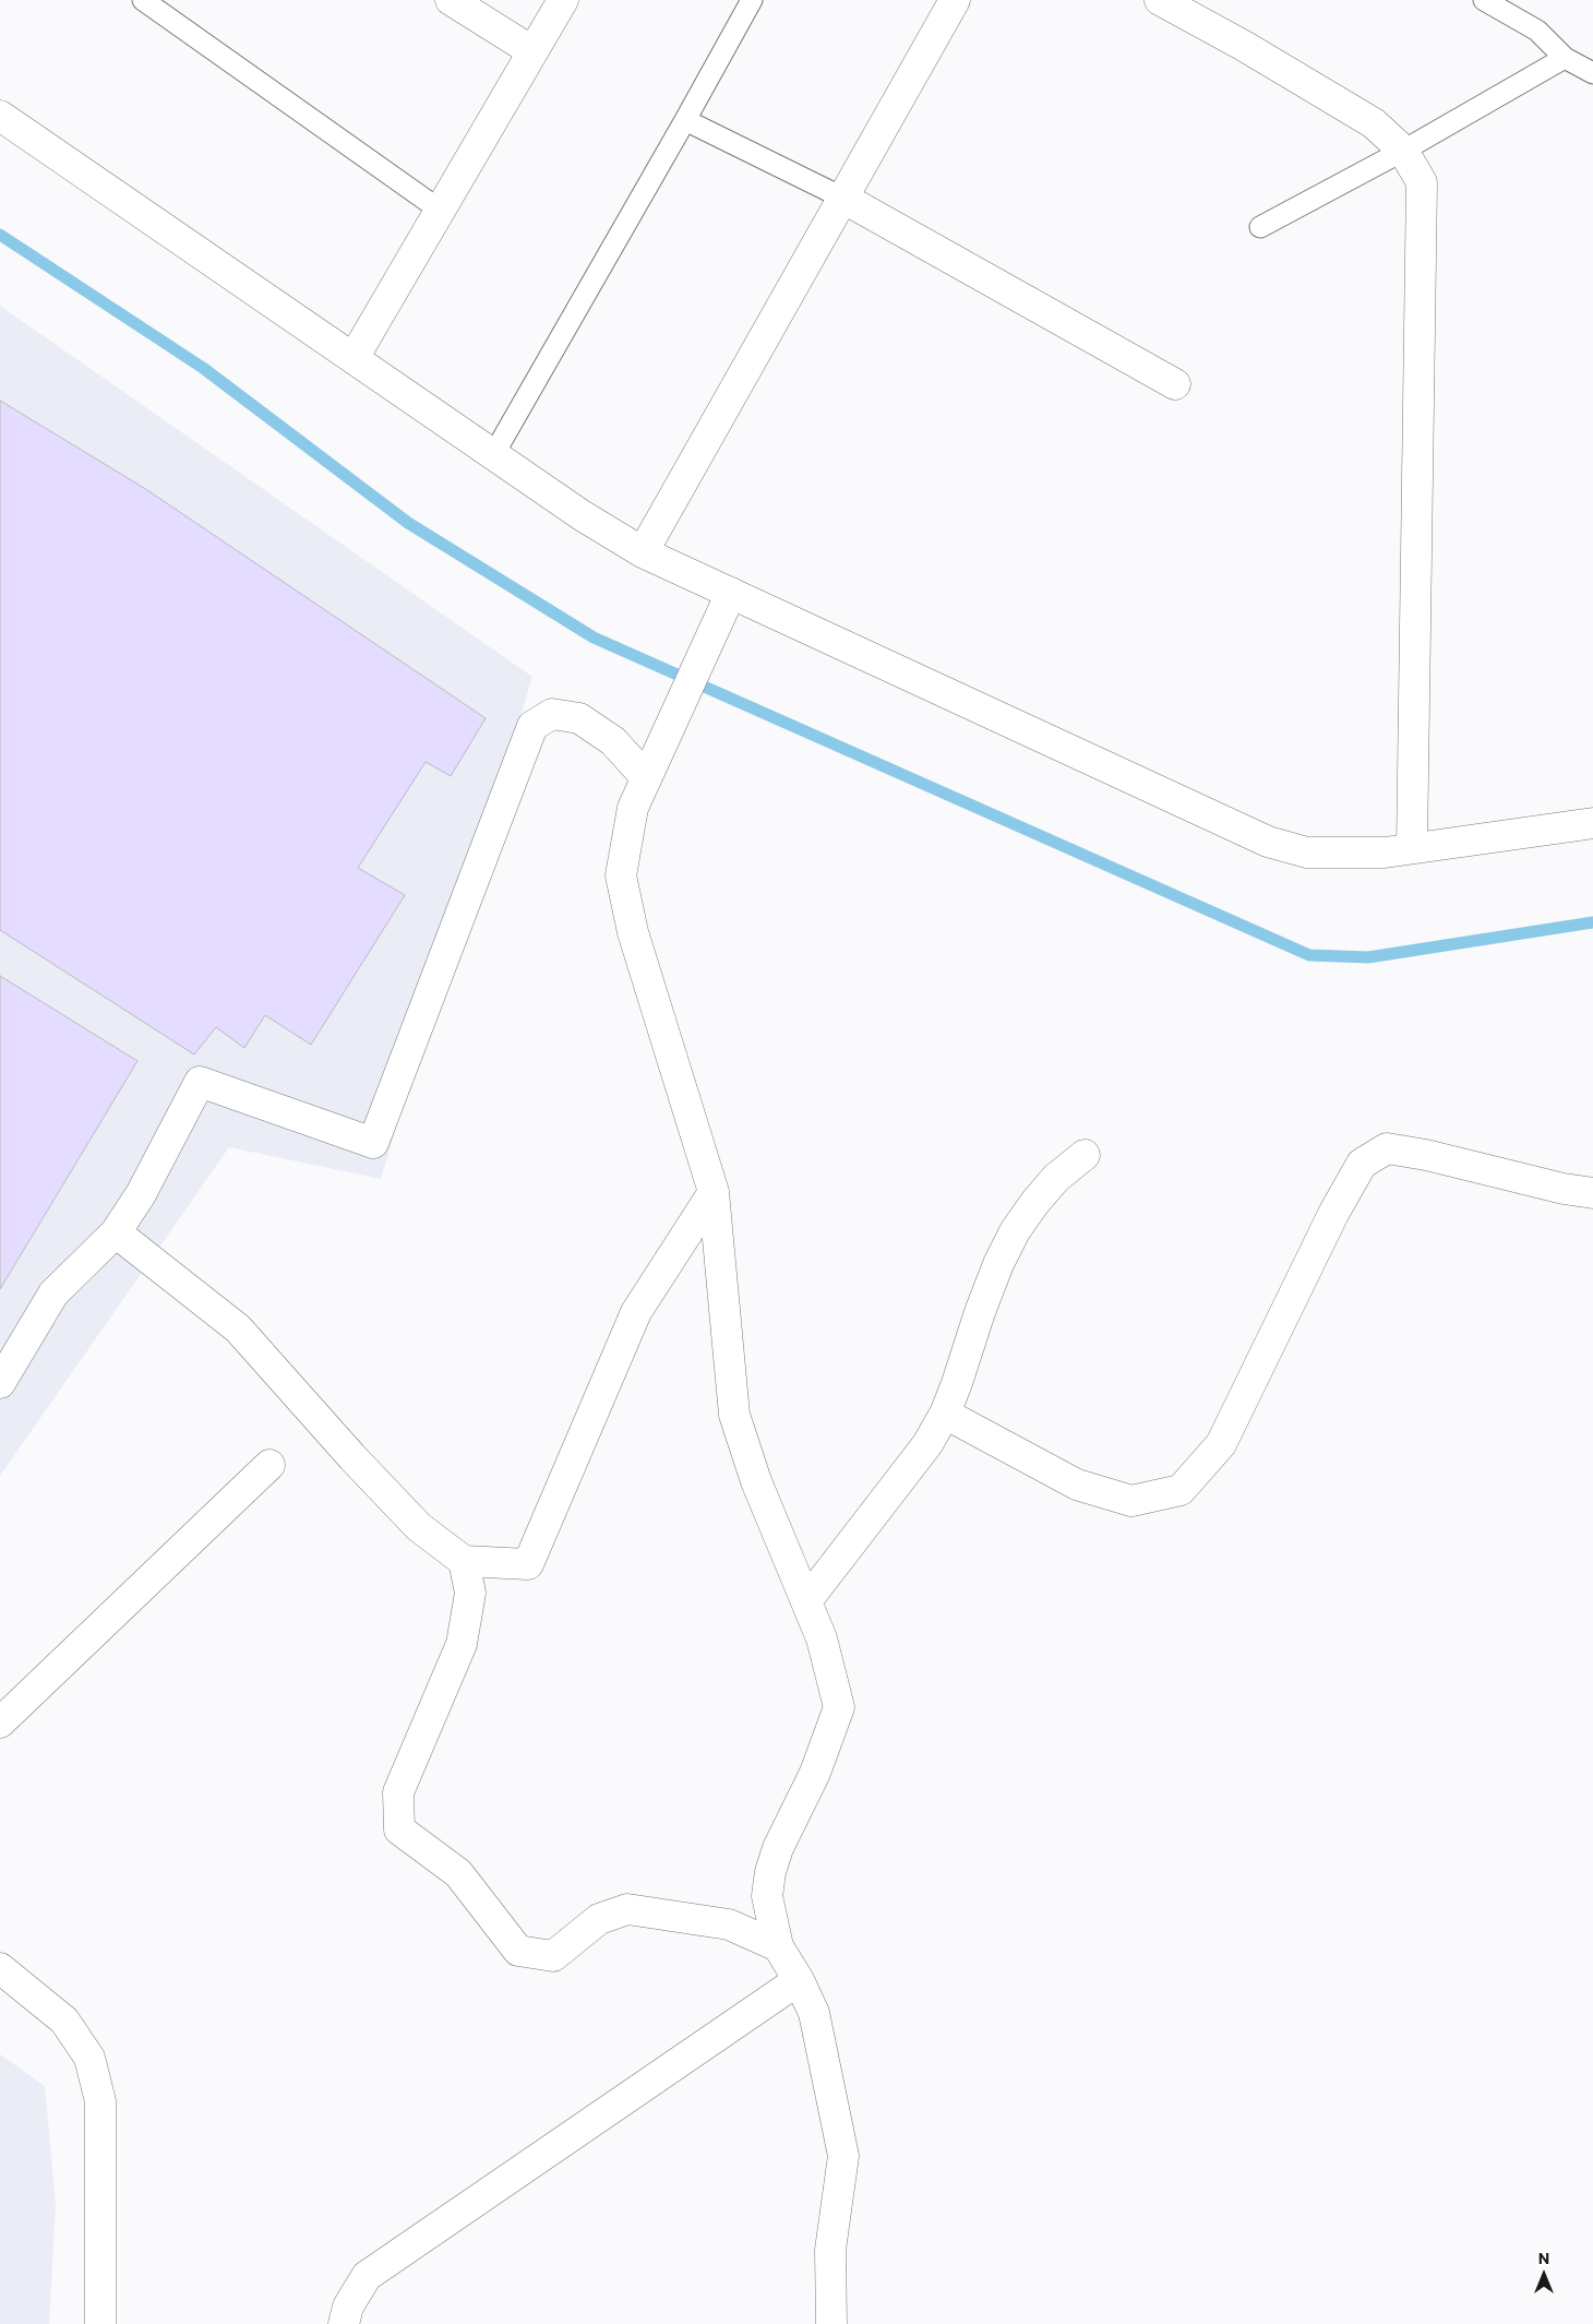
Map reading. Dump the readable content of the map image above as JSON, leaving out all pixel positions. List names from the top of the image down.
{
  "north": "top"
}
